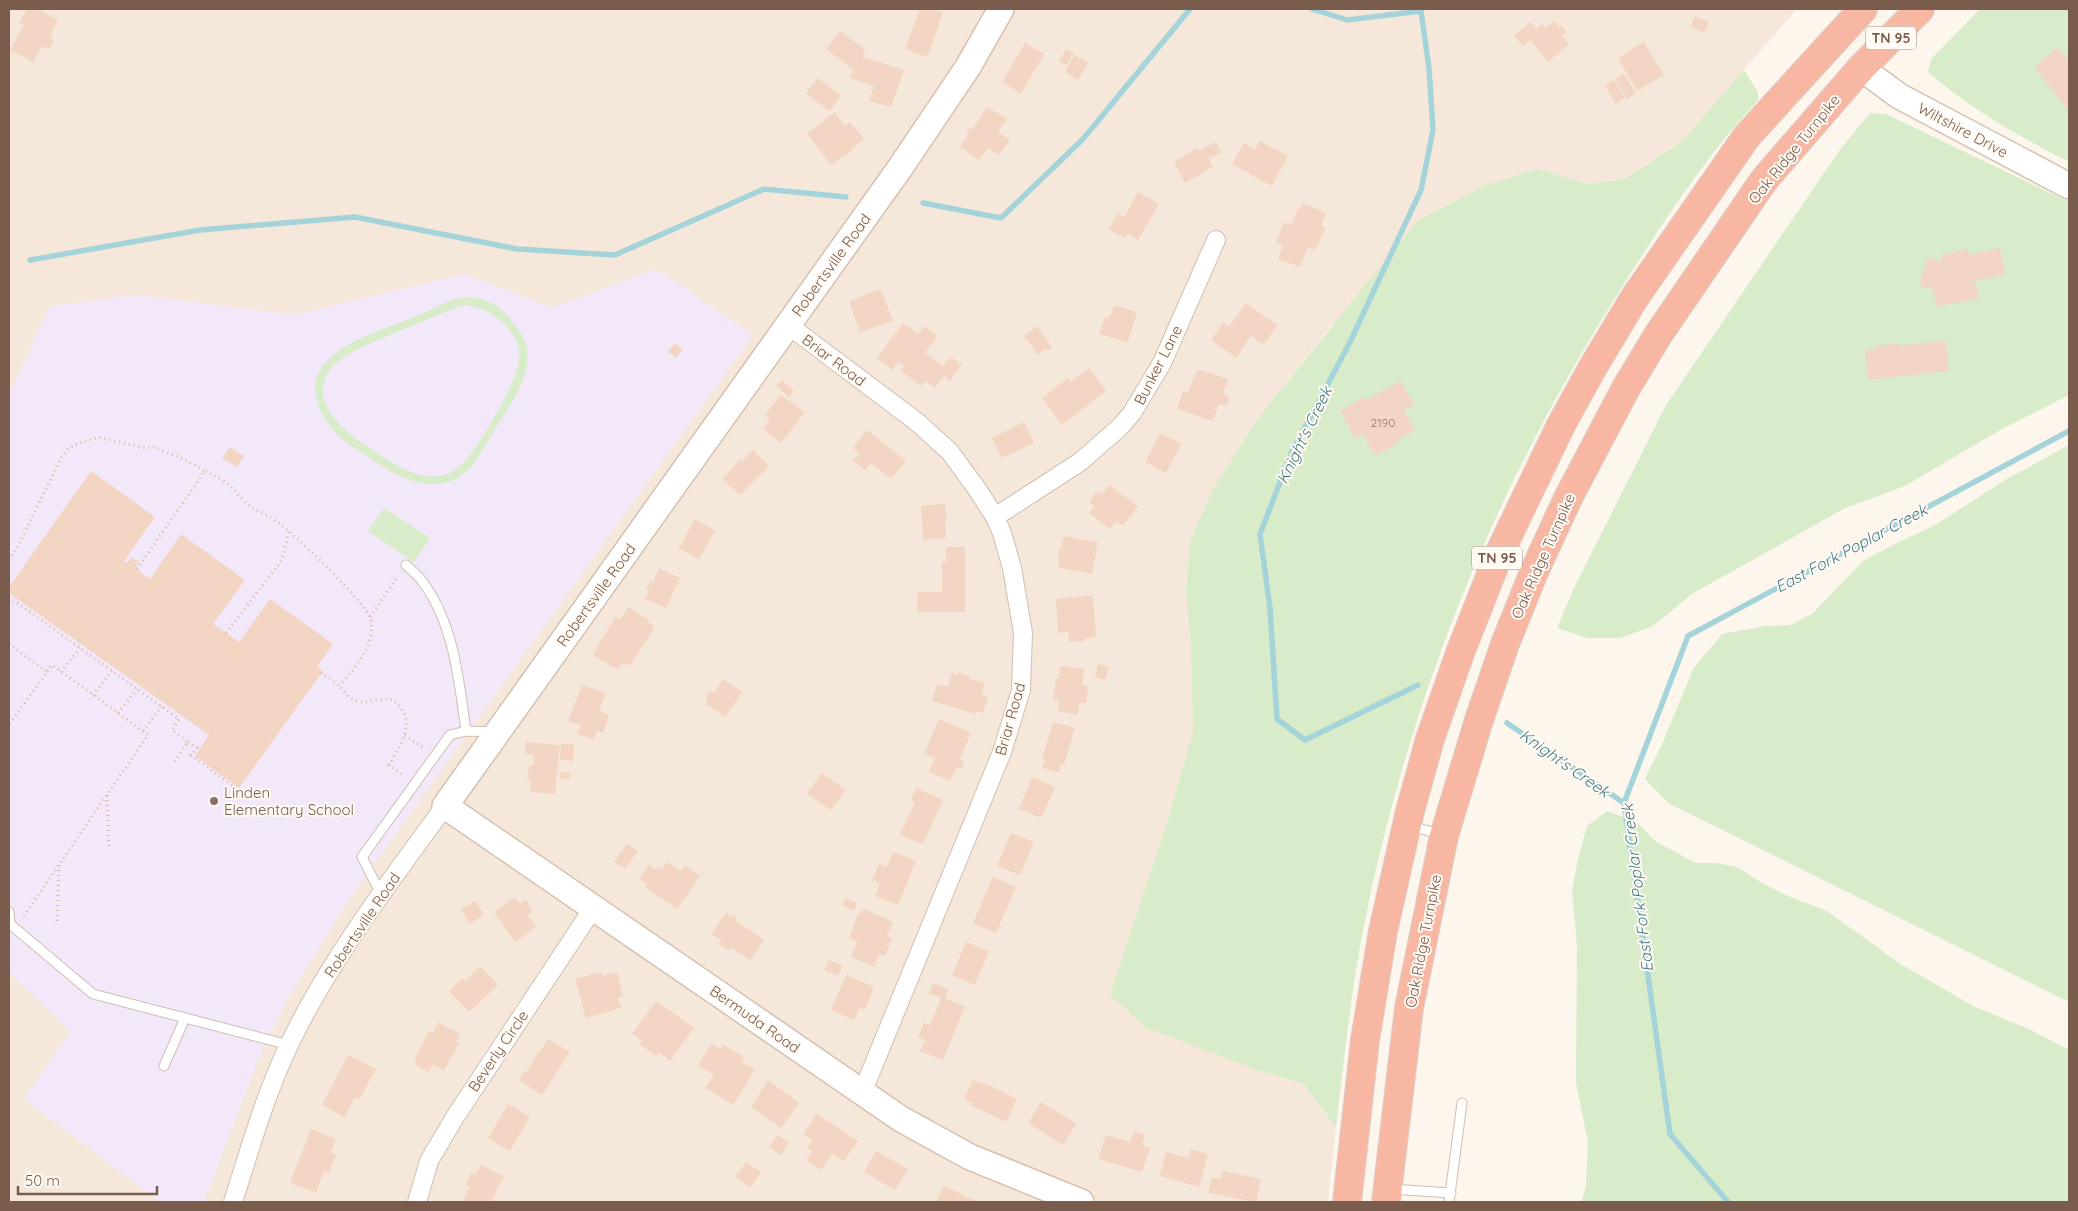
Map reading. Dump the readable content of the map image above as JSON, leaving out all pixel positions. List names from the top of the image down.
{
  "streets": {
    "highway": ["TN 95", "Oak Ridge Turnpike"],
    "street": [
      "Wiltshire Drive",
      "Robertsville Road",
      "Briar Road",
      "Bunker Lane",
      "Bermuda Road",
      "Beverly Circle"
    ]
  },
  "crossings": [
    ["Wiltshire Drive", "Oak Ridge Turnpike"],
    ["Robertsville Road", "Briar Road"],
    ["Robertsville Road", "Bermuda Road"],
    ["Briar Road", "Bunker Lane"],
    ["Briar Road", "Bermuda Road"],
    ["Bermuda Road", "Beverly Circle"]
  ],
  "water": ["Knight's Creek", "East Fork Poplar Creek"],
  "places": ["Linden Elementary School"],
  "house_numbers": ["2190"],
  "scale_bar": "50 m"
}
